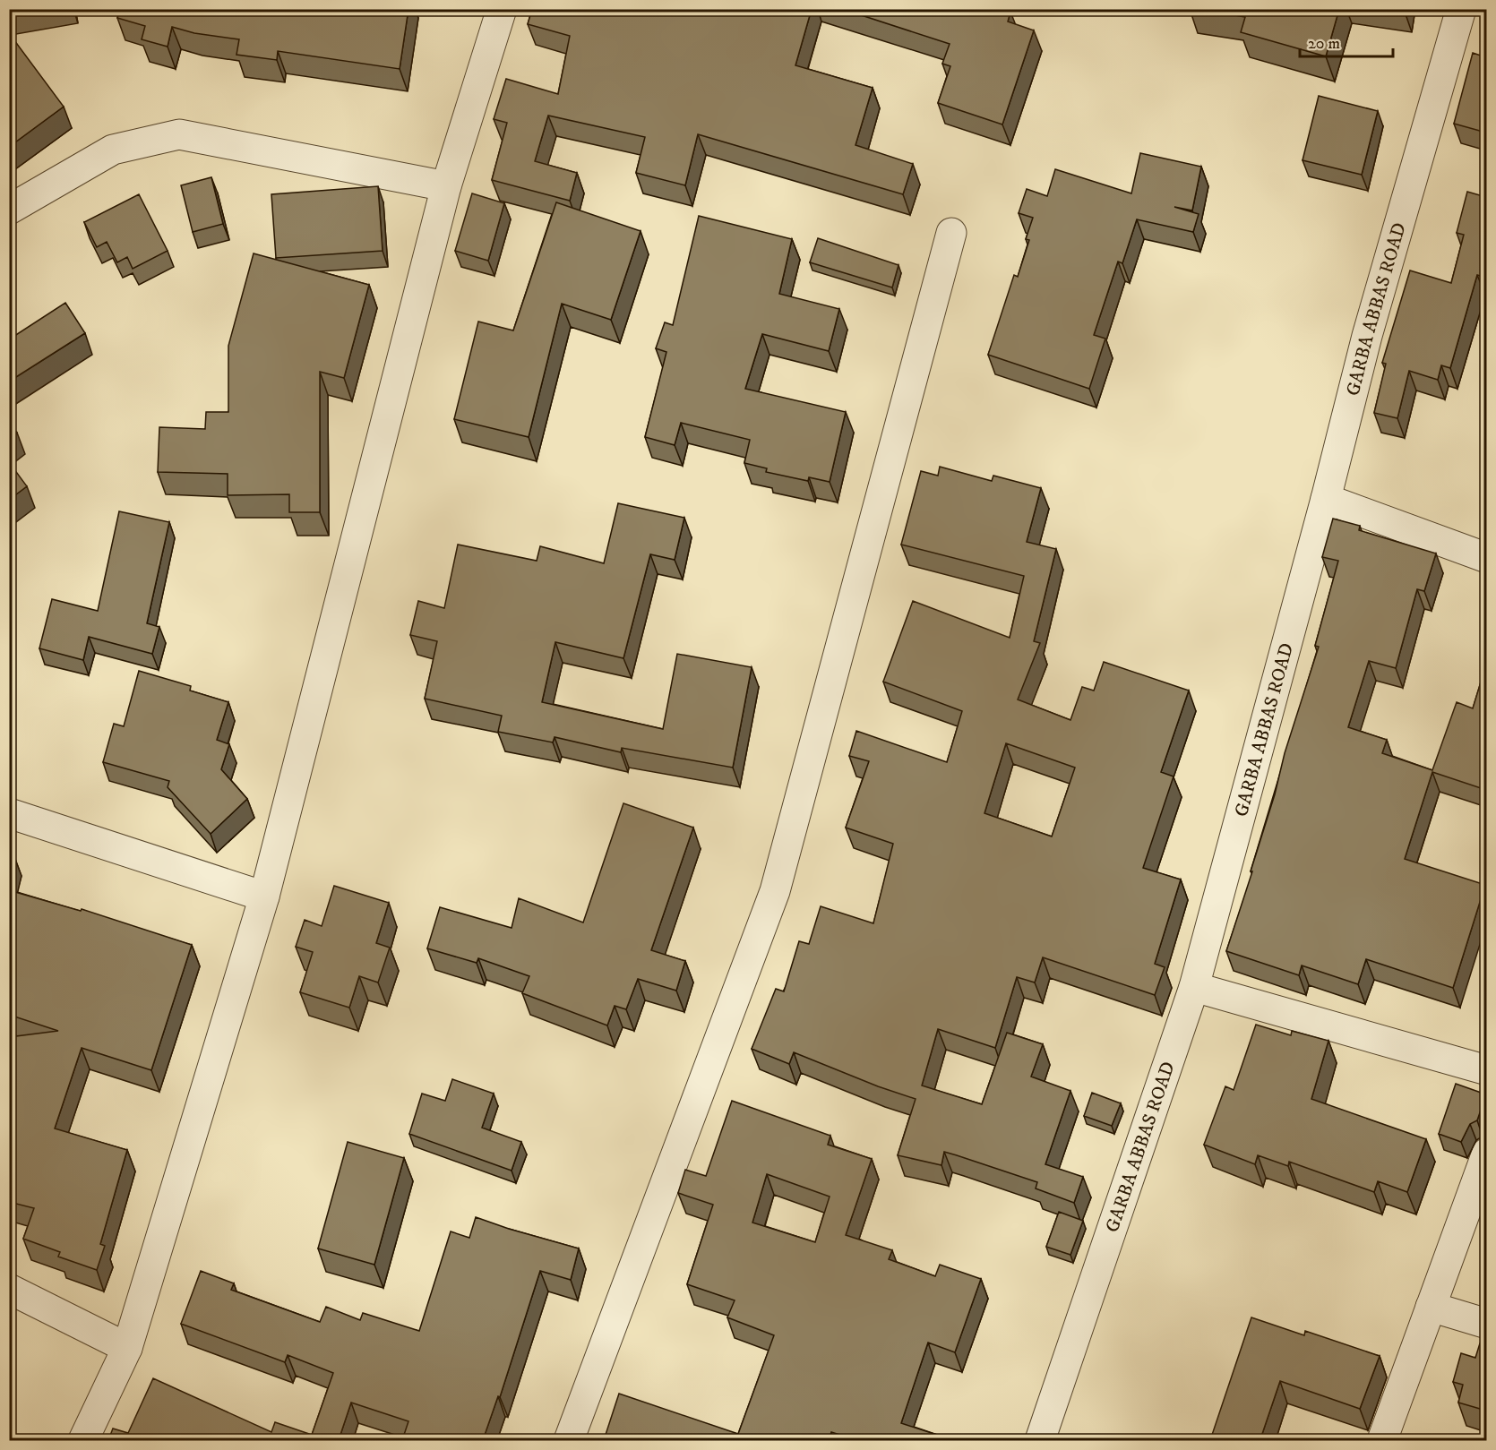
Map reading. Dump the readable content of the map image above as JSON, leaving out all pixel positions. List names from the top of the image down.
{
  "streets": {
    "street": ["GARBA ABBAS ROAD"]
  },
  "scale_bar": "20 m"
}
